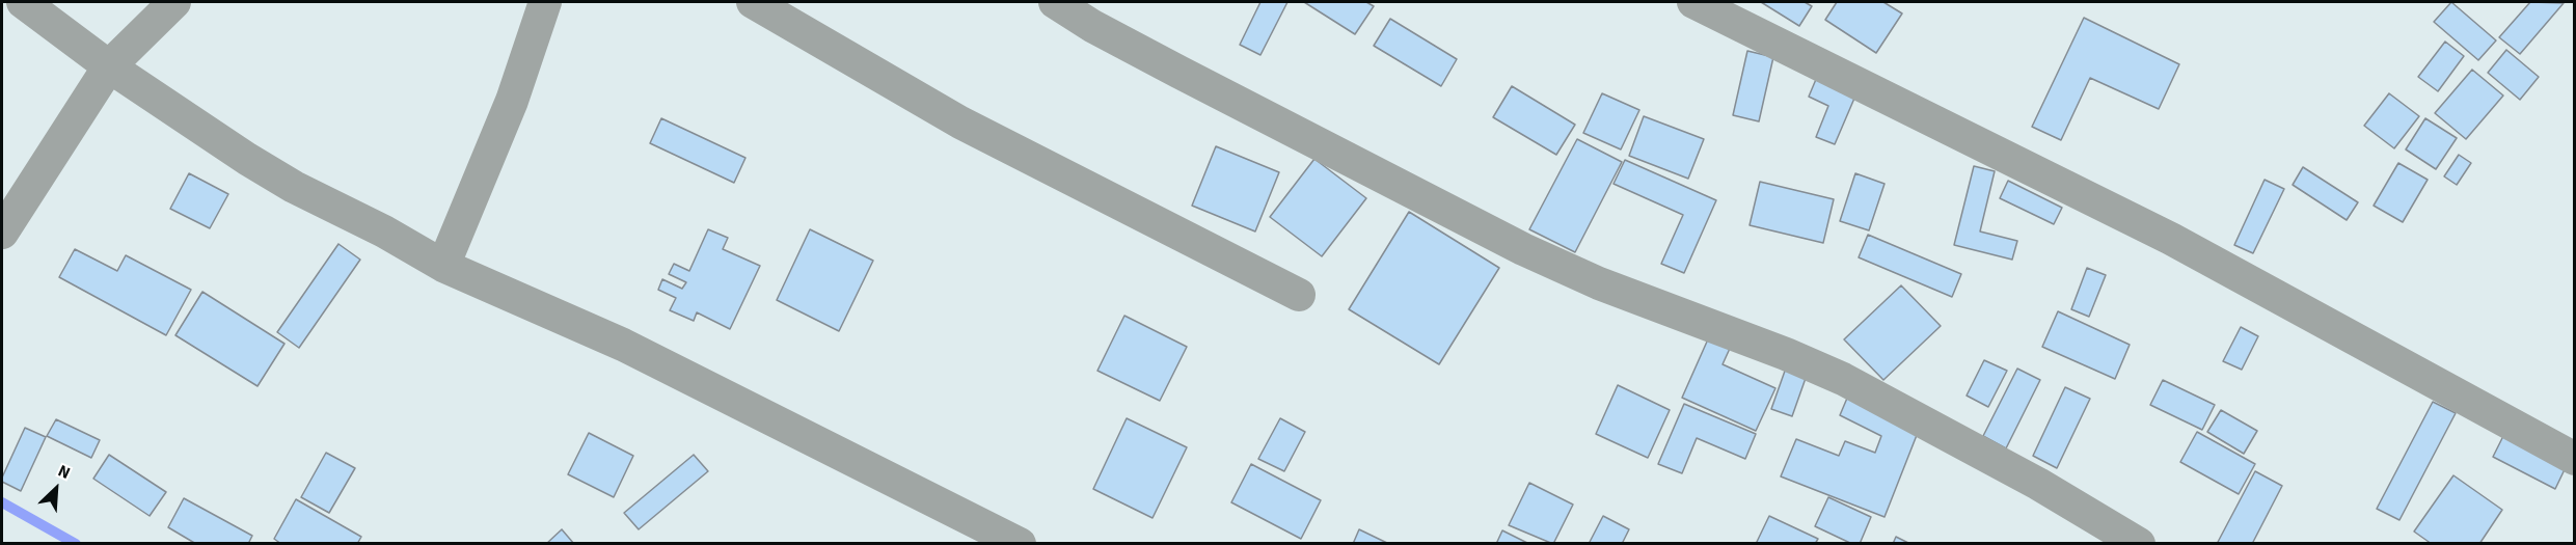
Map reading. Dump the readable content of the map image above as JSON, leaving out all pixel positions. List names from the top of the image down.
{
  "north": "top right"
}
